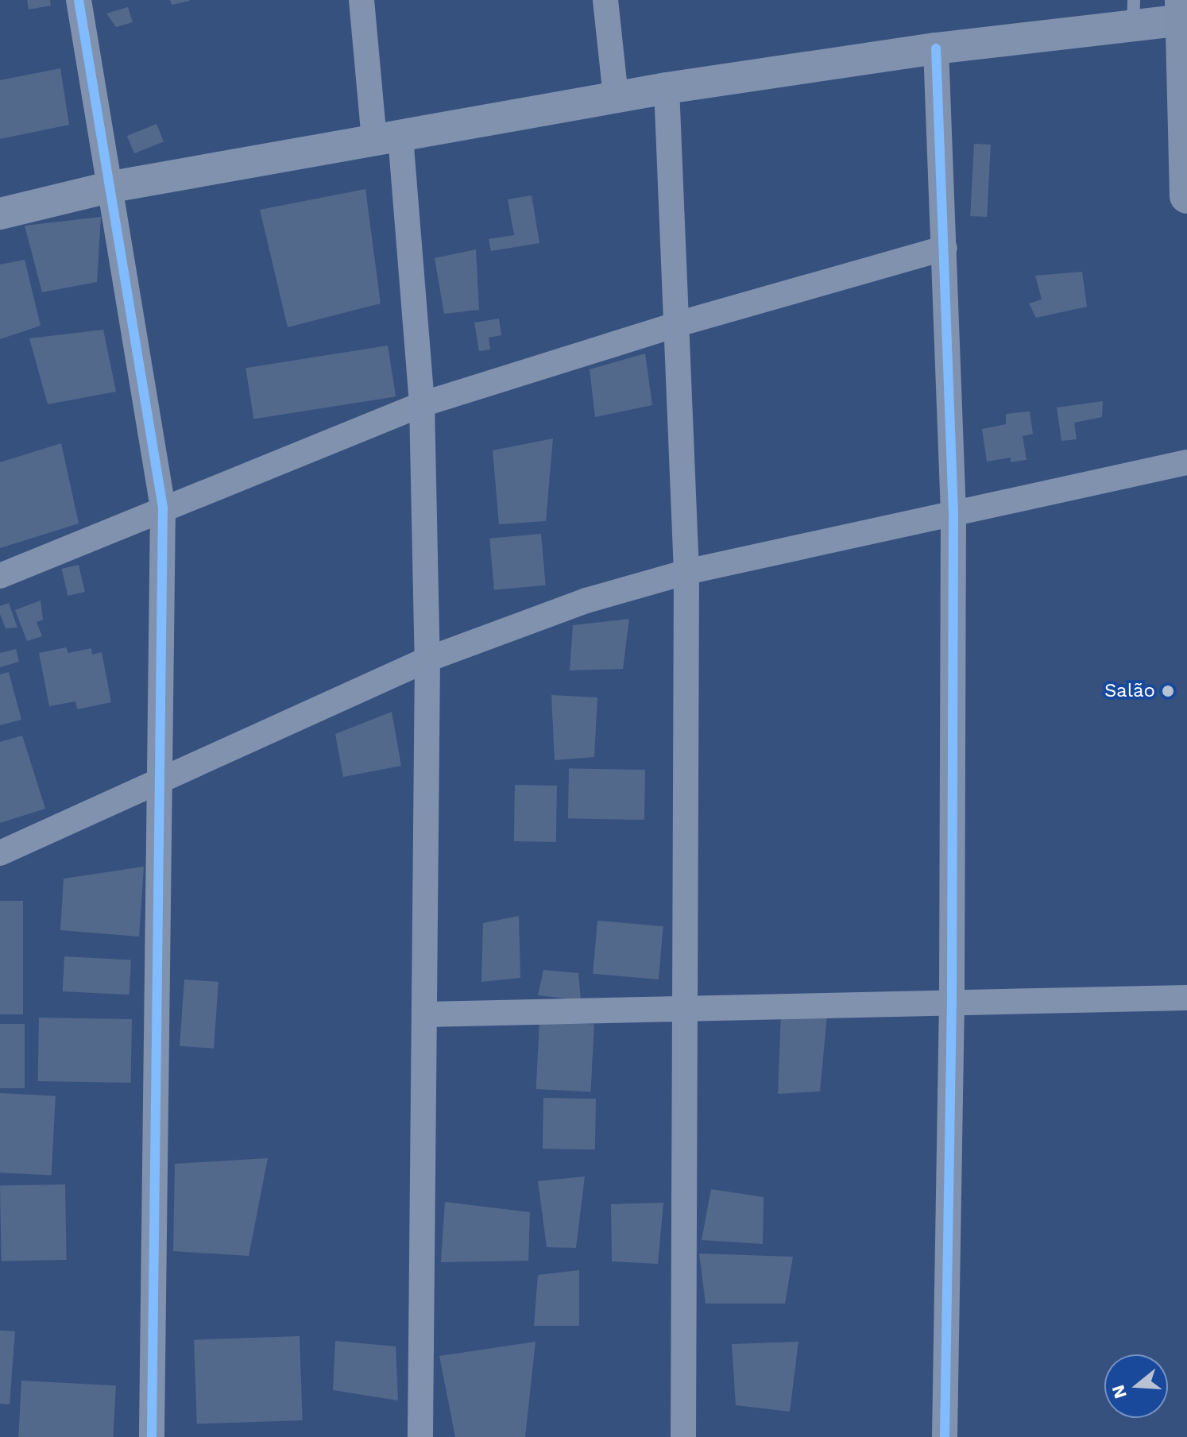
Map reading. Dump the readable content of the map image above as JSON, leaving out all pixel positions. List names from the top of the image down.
{
  "places": ["Salão"],
  "north": "left"
}
